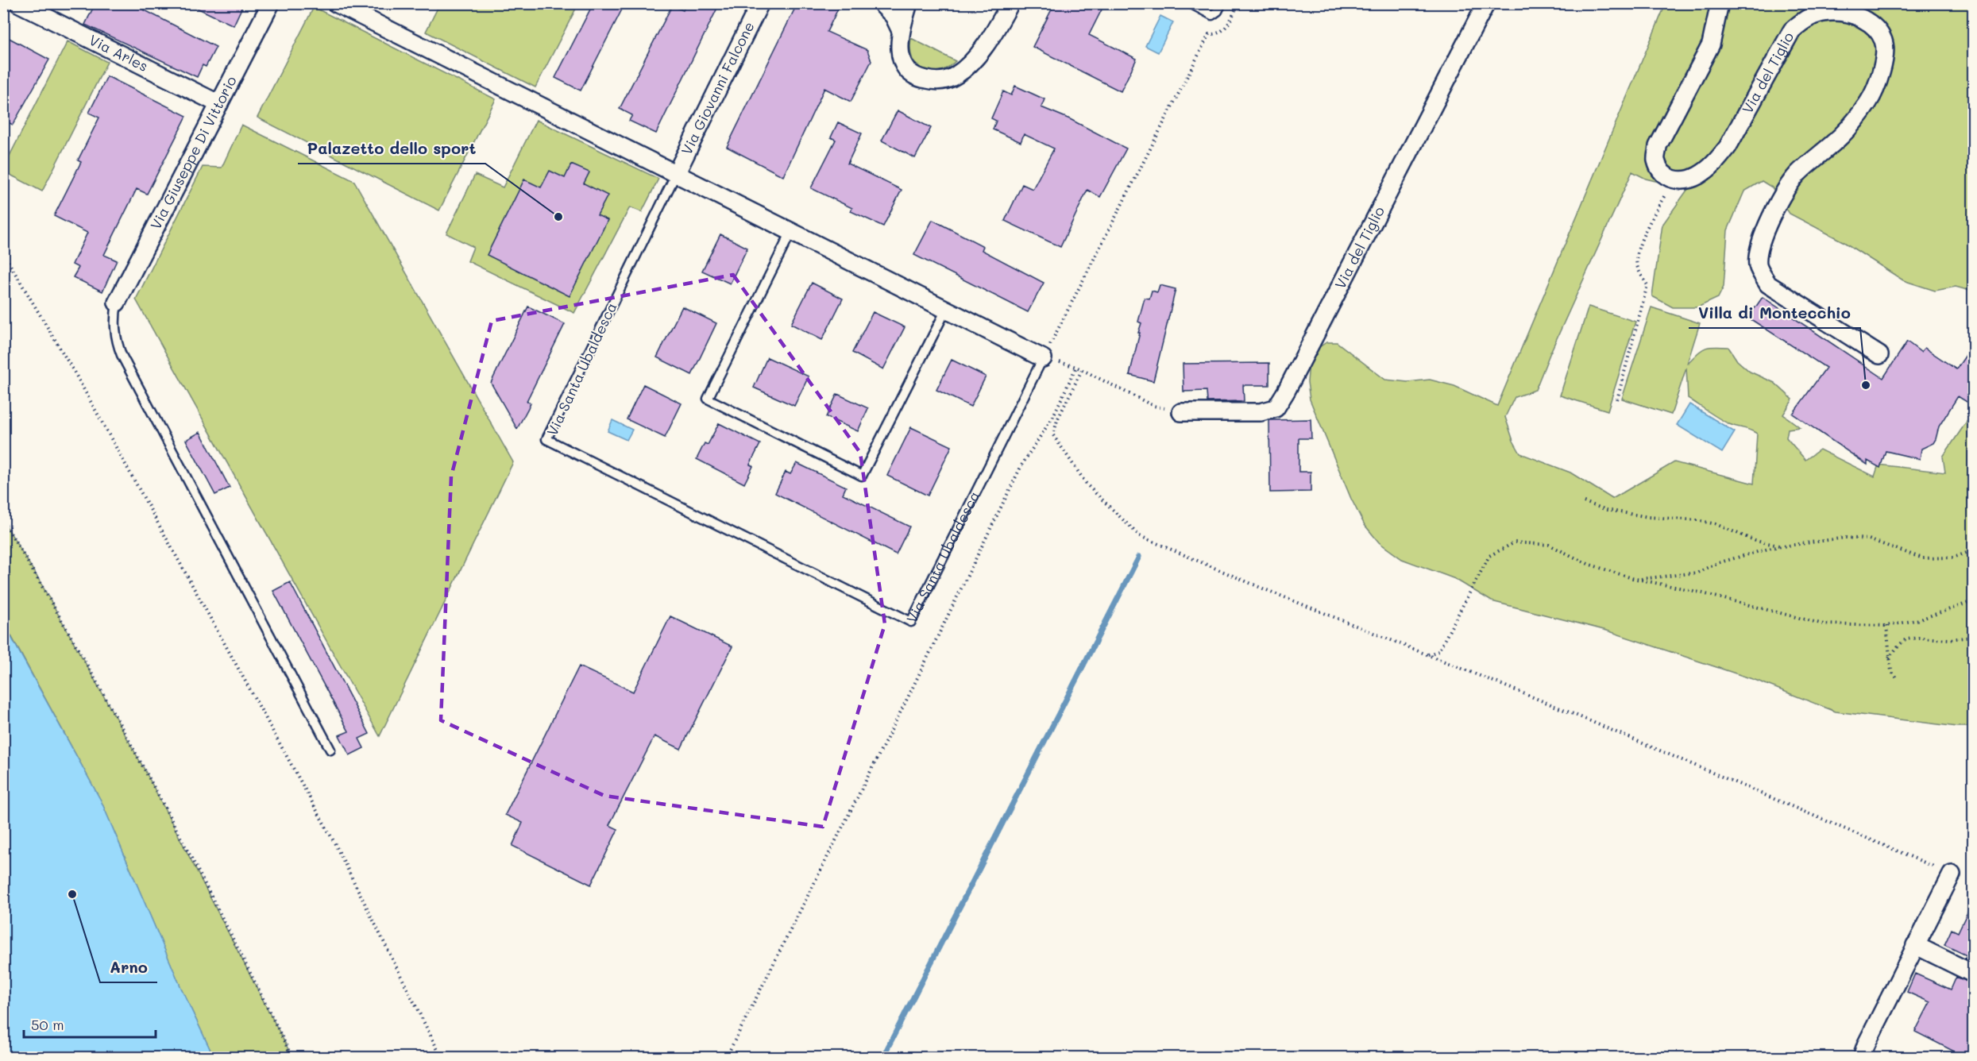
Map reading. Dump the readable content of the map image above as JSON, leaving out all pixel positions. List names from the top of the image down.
{
  "streets": {
    "street": [
      "Via Arles",
      "Via del Tiglio",
      "Via Giovanni Falcone",
      "Via Giuseppe Di Vittorio"
    ],
    "lane": ["Via Santa Ubaldesca"]
  },
  "crossings": [
    ["Via Arles", "Via Giuseppe Di Vittorio"],
    ["Via Giovanni Falcone", "Via Santa Ubaldesca"]
  ],
  "places": ["Palazetto dello sport", "Villa di Montecchio", "Arno"],
  "scale_bar": "50 m"
}
